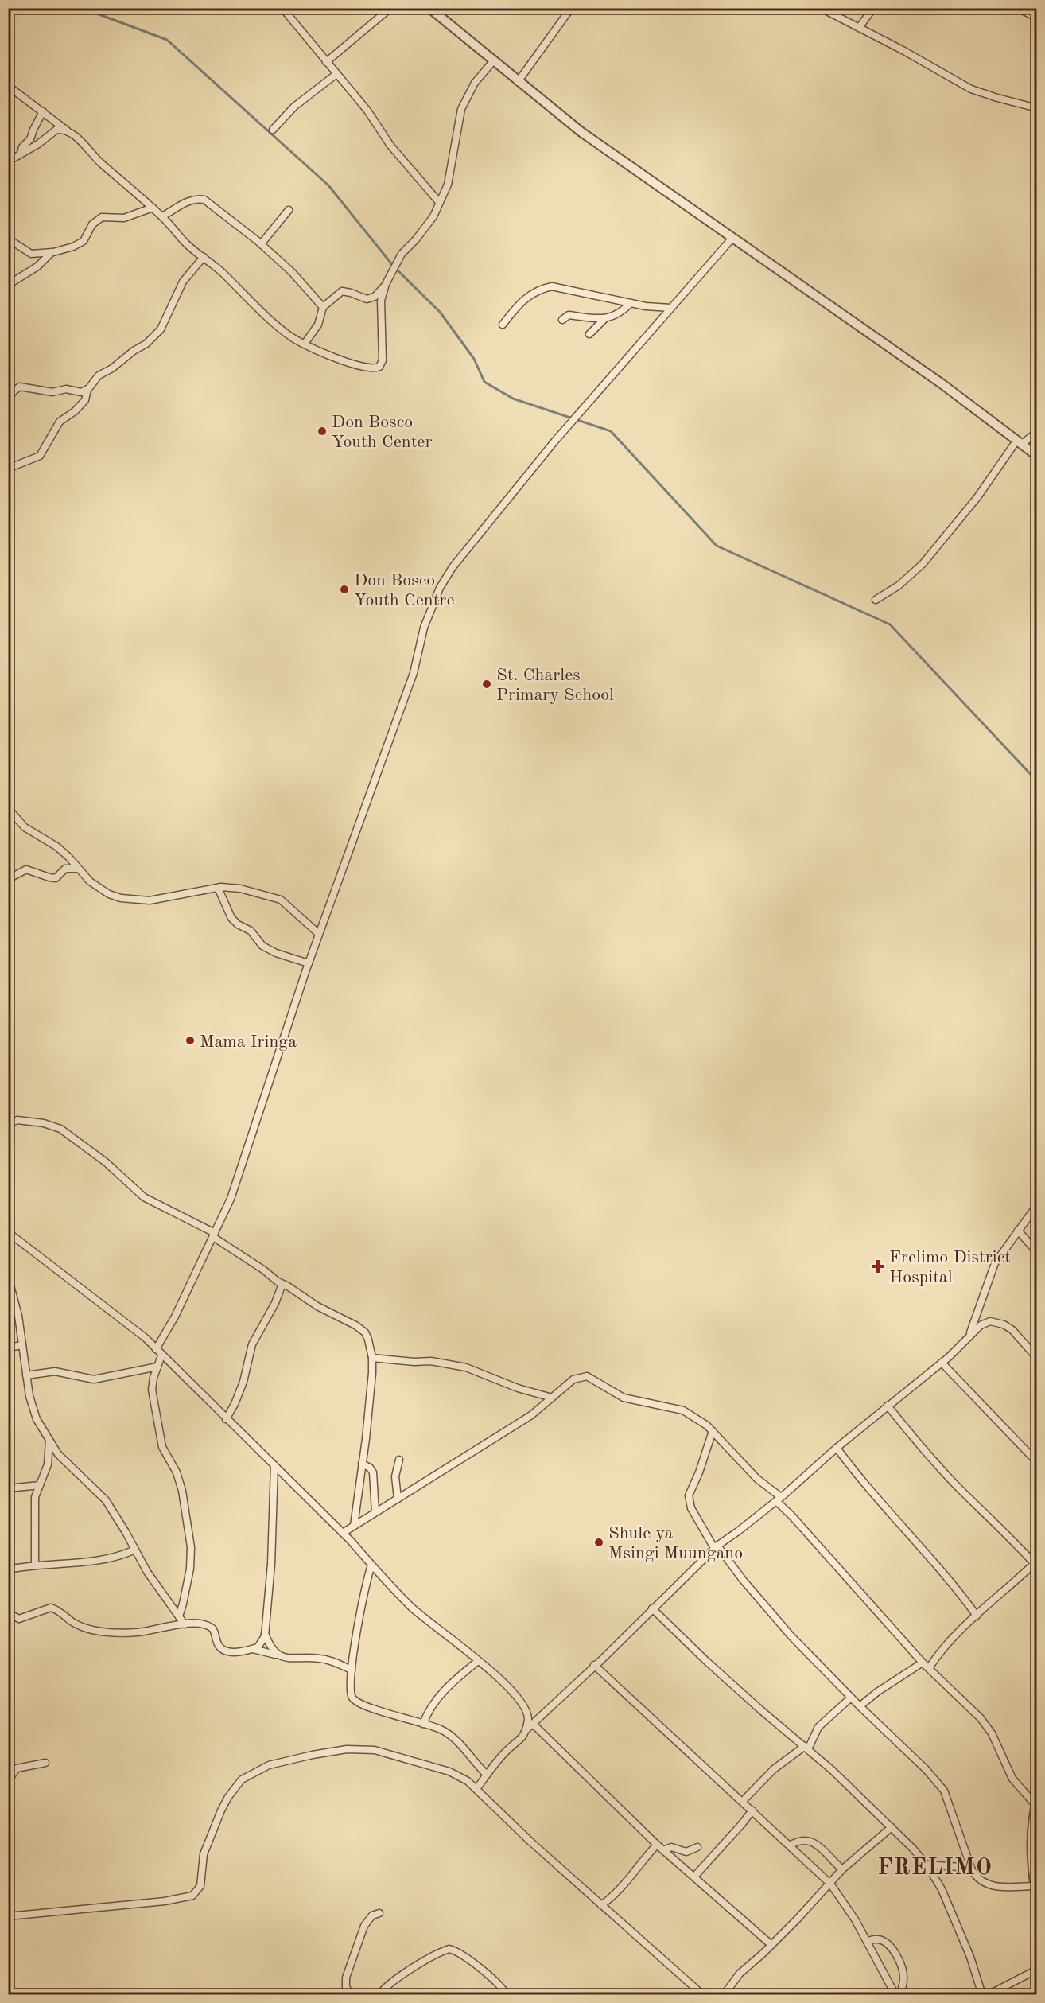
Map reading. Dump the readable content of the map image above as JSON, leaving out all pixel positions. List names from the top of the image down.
{
  "districts": ["FRELIMO"],
  "places": {
    "other": [
      "Don Bosco Youth Center",
      "Don Bosco Youth Centre",
      "St. Charles Primary School",
      "Mama Iringa",
      "Shule ya Msingi Muungano"
    ],
    "health": ["Frelimo District Hospital"]
  }
}
